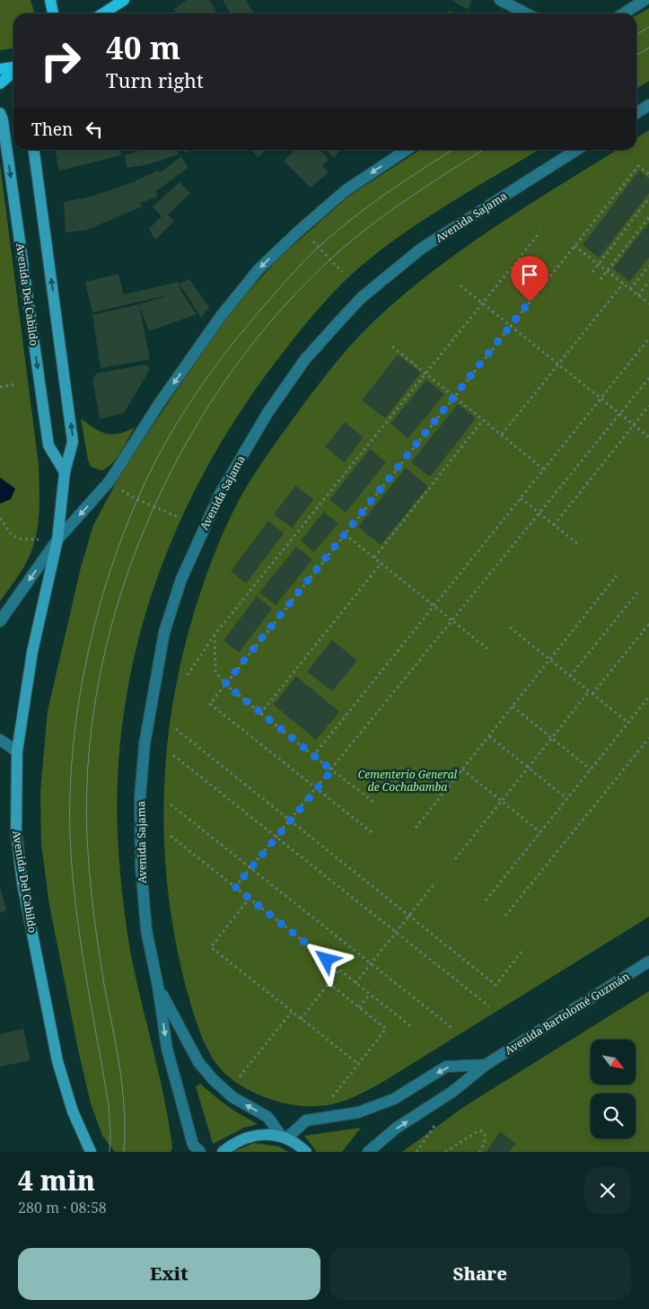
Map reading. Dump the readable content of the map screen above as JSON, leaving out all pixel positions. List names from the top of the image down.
{
  "streets": {
    "street": ["Avenida Sajama", "Avenida Del Cabildo", "Avenida Bartolomé Guzmán"]
  },
  "crossings": [
    ["Avenida Sajama", "Avenida Bartolomé Guzmán"]
  ],
  "parks": ["Cementerio General de Cochabamba"],
  "north": "bottom right",
  "page": {
    "turn": ["40 m", "Turn right"],
    "then": "Then",
    "heading": ["4 min", "280 m · 08:58"],
    "buttons": ["Exit", "Share"]
  }
}
